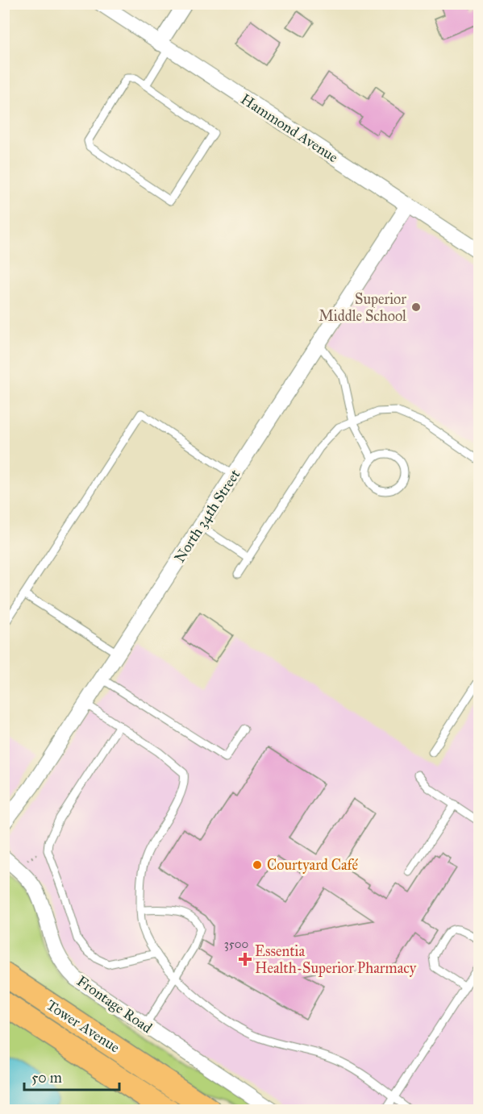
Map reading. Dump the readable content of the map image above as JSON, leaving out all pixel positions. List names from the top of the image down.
{
  "streets": {
    "main road": ["Tower Avenue"],
    "street": ["Hammond Avenue", "North 34th Street", "Frontage Road"]
  },
  "crossings": [
    ["Hammond Avenue", "North 34th Street"]
  ],
  "places": {
    "other": ["Superior Middle School", "Courtyard Café"],
    "health": ["Essentia Health-Superior Pharmacy"]
  },
  "house_numbers": ["3500"],
  "scale_bar": "50 m"
}
